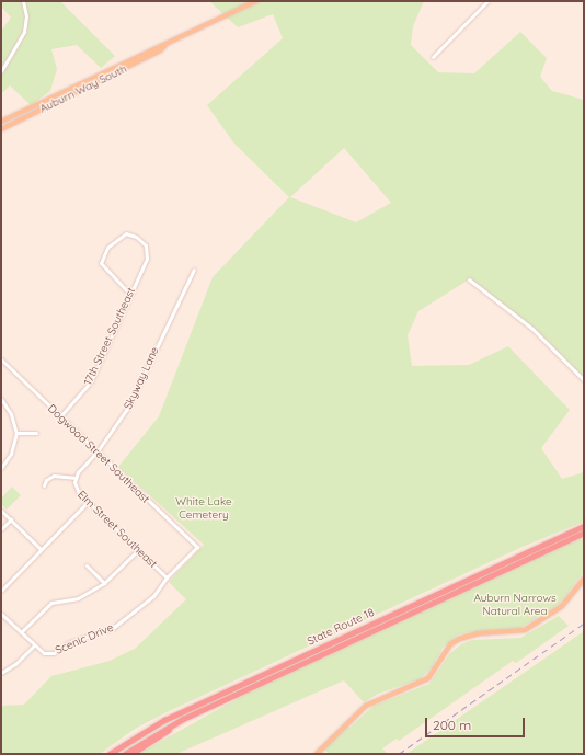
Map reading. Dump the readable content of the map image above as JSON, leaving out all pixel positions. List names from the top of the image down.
{
  "streets": {
    "highway": ["State Route 18"],
    "main road": ["Auburn Way South"],
    "street": [
      "17th Street Southeast",
      "Skyway Lane",
      "Dogwood Street Southeast",
      "Elm Street Southeast",
      "Scenic Drive"
    ]
  },
  "crossings": [
    ["17th Street Southeast", "Dogwood Street Southeast"],
    ["Skyway Lane", "Dogwood Street Southeast"],
    ["Skyway Lane", "Elm Street Southeast"],
    ["Dogwood Street Southeast", "Scenic Drive"],
    ["Elm Street Southeast", "Scenic Drive"]
  ],
  "parks": ["White Lake Cemetery", "Auburn Narrows Natural Area"],
  "scale_bar": "200 m"
}
